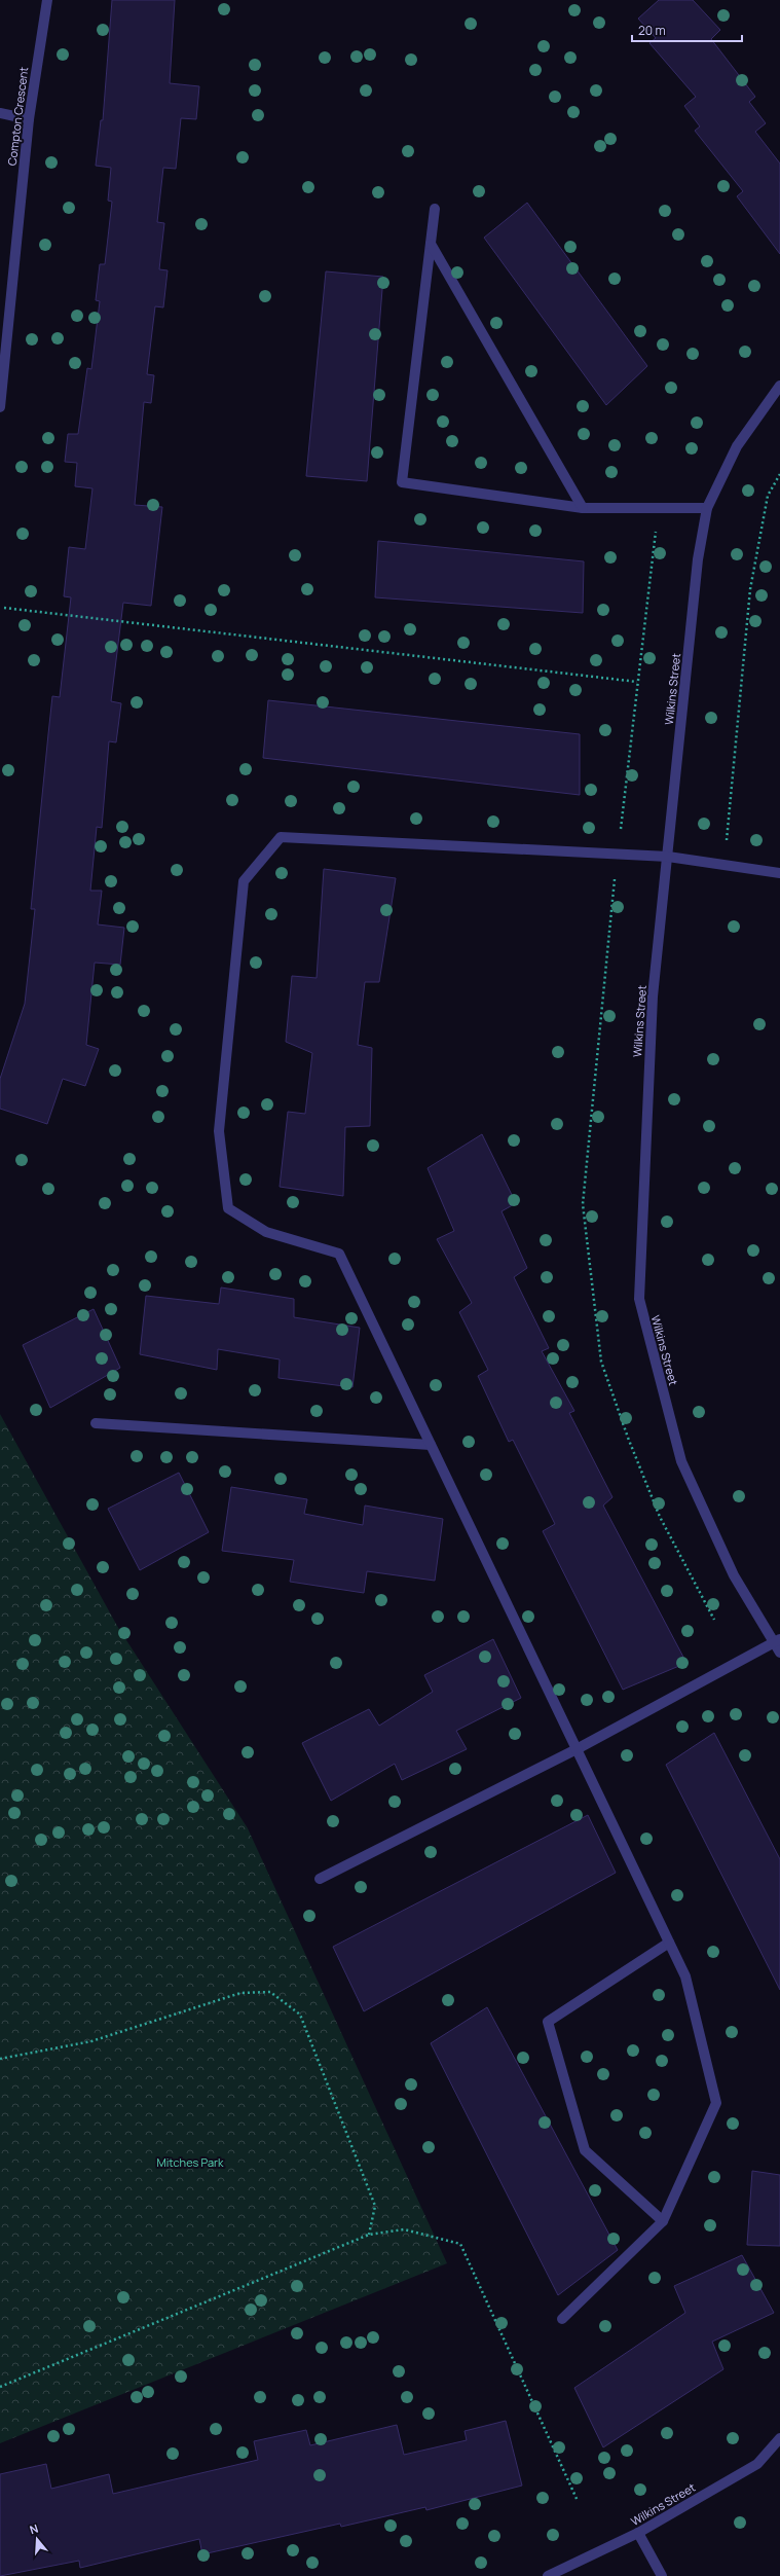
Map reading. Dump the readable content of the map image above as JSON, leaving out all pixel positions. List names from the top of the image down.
{
  "streets": {
    "street": ["Compton Crescent", "Wilkins Street"]
  },
  "parks": ["Mitches Park"],
  "scale_bar": "20 m",
  "north": "top"
}
